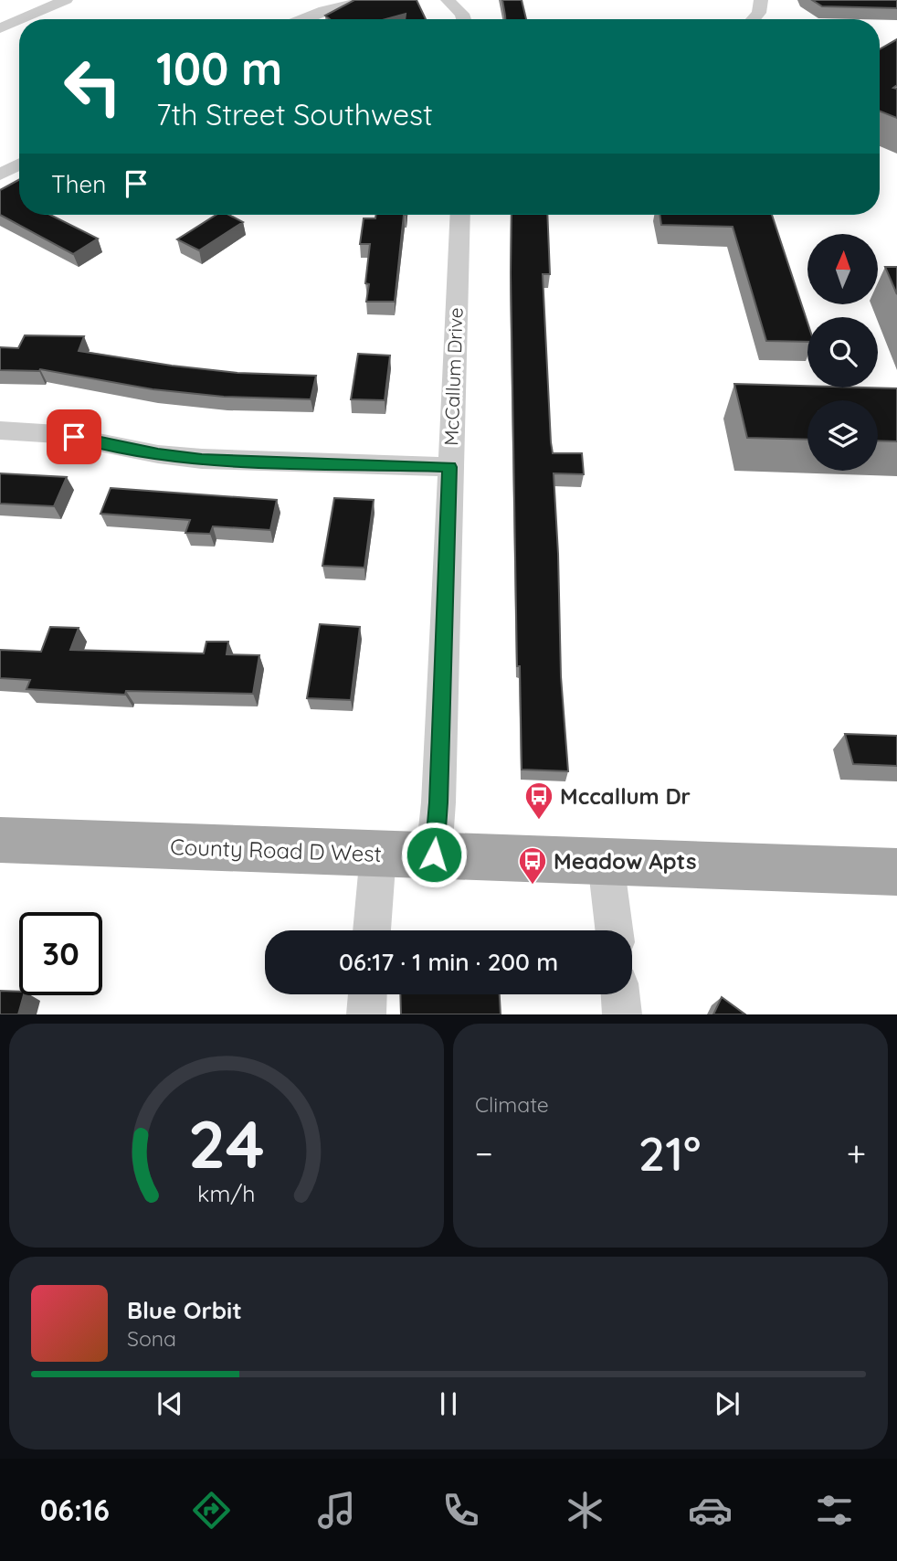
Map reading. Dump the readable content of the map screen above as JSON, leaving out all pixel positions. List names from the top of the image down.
{
  "streets": {
    "main road": ["County Road D West"],
    "street": ["McCallum Drive"]
  },
  "crossings": [
    ["McCallum Drive", "County Road D West"]
  ],
  "places": {
    "bus stop": ["Mccallum Dr", "Meadow Apts"]
  },
  "north": "top",
  "page": {
    "turn": ["100 m", "7th Street Southwest"],
    "then": "Then",
    "limit": "30",
    "trip": "06:17 · 1 min · 200 m",
    "tile": "Climate",
    "heat": ["−", "21°", "+"],
    "song": ["Blue Orbit", "Sona"],
    "tabs": "06:16",
    "gauge": ["24", "km/h"]
  }
}
